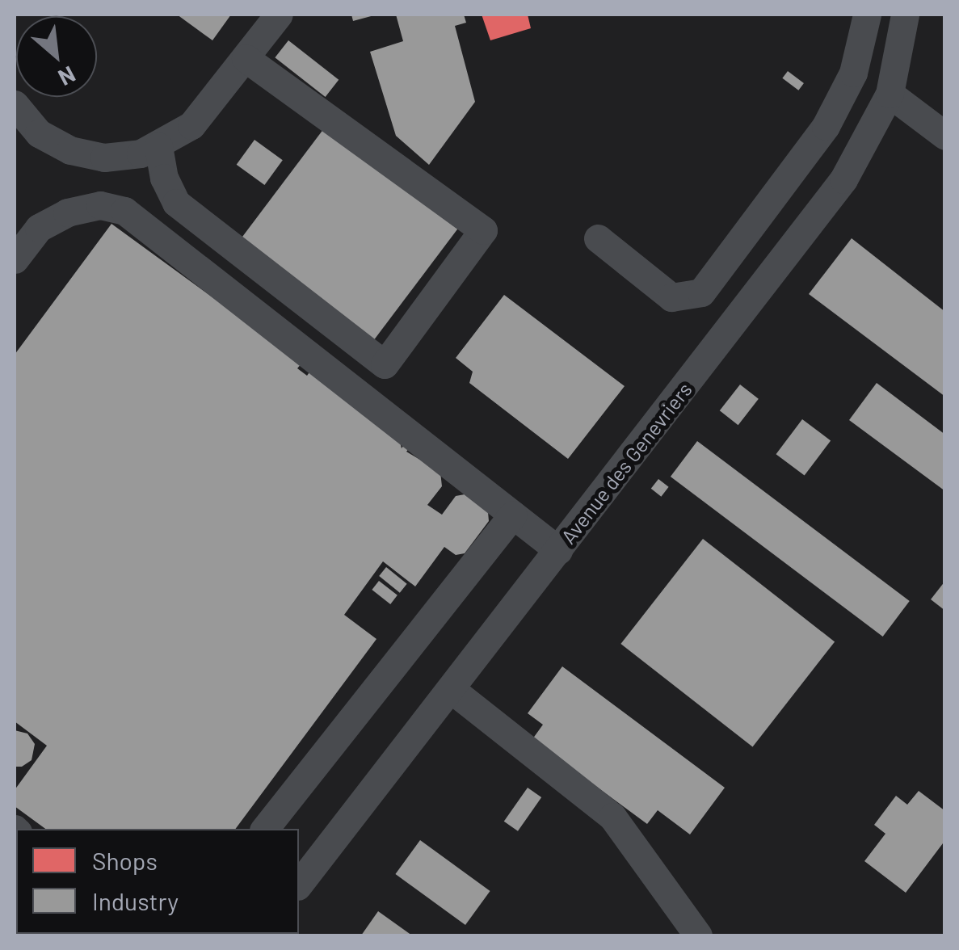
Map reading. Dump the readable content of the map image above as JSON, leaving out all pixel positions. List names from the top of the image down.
{
  "streets": {
    "street": ["Avenue des Genevriers"]
  },
  "legend": ["Shops", "Industry"],
  "north": "bottom right"
}
